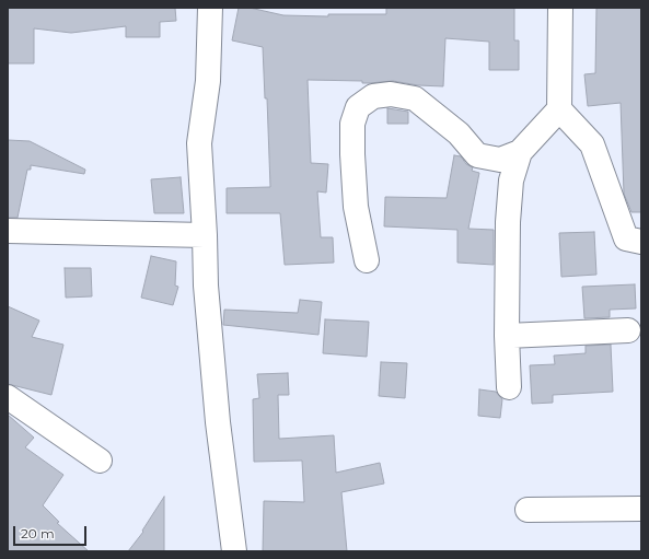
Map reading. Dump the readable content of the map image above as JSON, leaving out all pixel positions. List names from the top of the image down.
{
  "scale_bar": "20 m"
}
